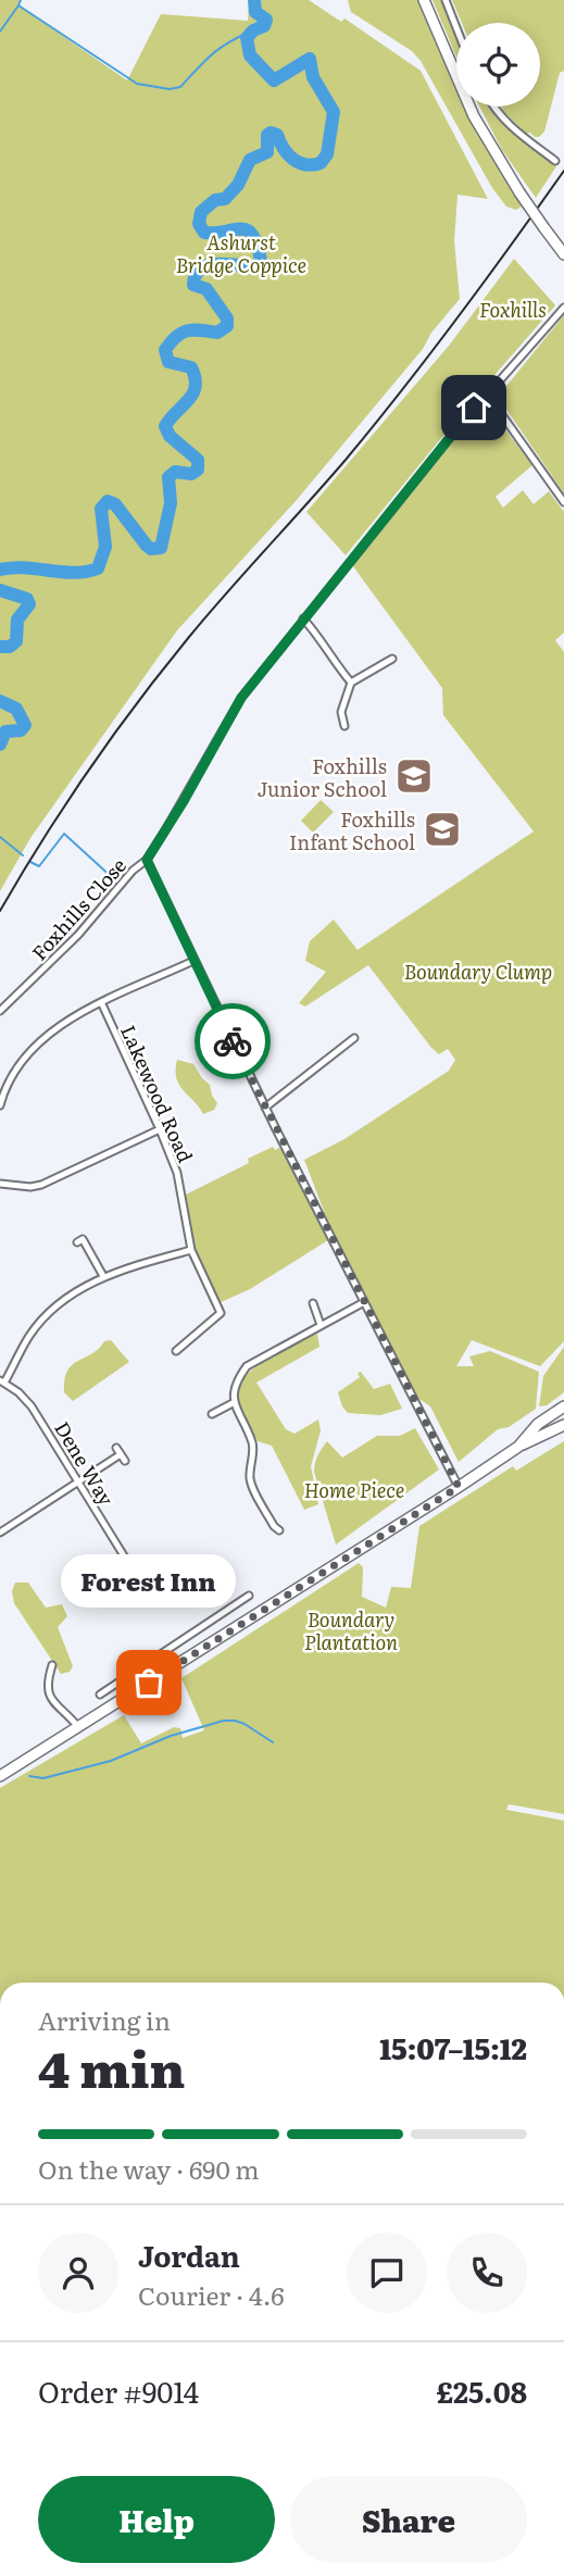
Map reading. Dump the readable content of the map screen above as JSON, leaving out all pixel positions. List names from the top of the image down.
{
  "streets": {
    "street": ["Foxhills Close", "Lakewood Road", "Dene Way"]
  },
  "parks": [
    "Ashurst Bridge Coppice",
    "Foxhills",
    "Boundary Clump",
    "Home Piece",
    "Boundary Plantation"
  ],
  "places": {
    "school or university": ["Foxhills Junior School", "Foxhills Infant School"],
    "other": ["Forest Inn"]
  },
  "page": {
    "bubble": "Forest Inn",
    "heading": ["4 min", "Arriving in", "15:07–15:12"],
    "panel": [
      "Jordan",
      "Courier · 4.6",
      "Order #9014",
      "£25.08"
    ],
    "bar": "On the way · 690 m",
    "buttons": ["Help", "Share"]
  }
}
